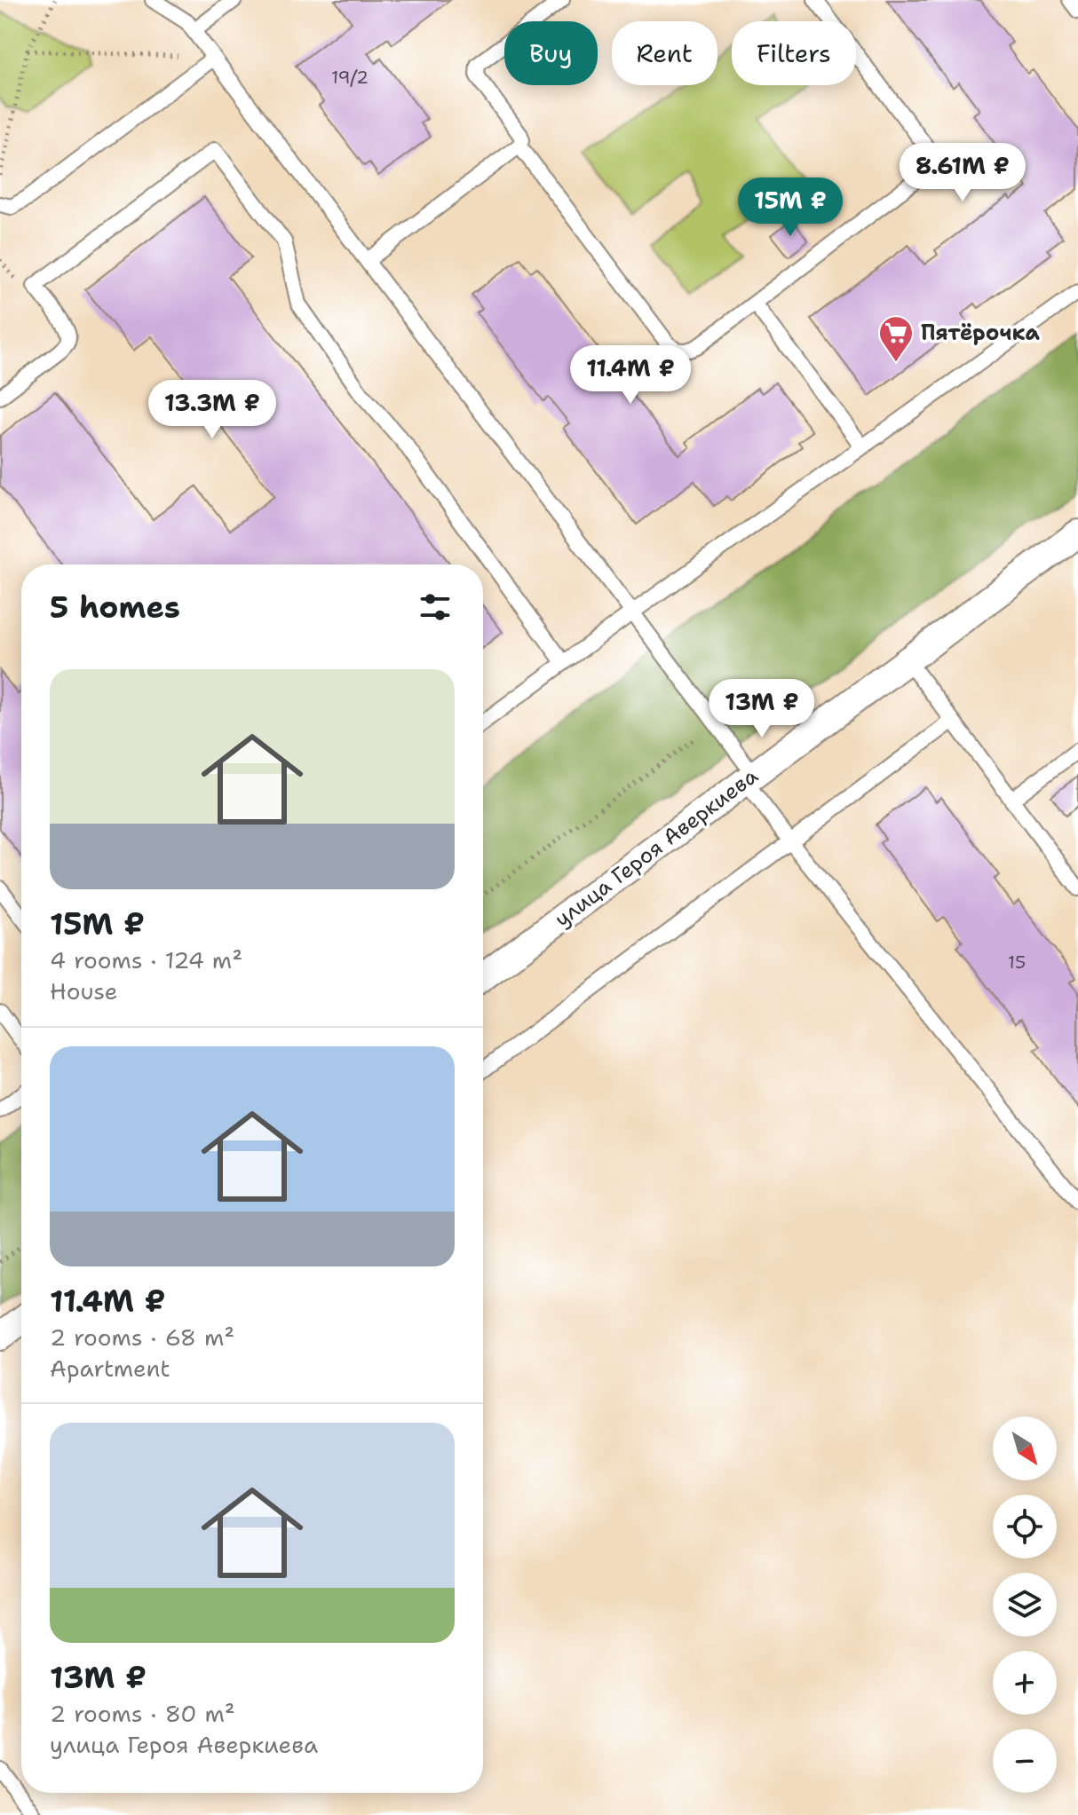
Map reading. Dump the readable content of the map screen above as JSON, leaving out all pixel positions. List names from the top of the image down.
{
  "streets": {
    "street": ["улица Героя Аверкиева"]
  },
  "places": {
    "supermarket": ["Пятёрочка"]
  },
  "house_numbers": ["19/2", "15"],
  "north": "bottom right",
  "page": {
    "chip": ["Buy", "Rent", "Filters"],
    "price": [
      "8.61M ₽",
      "15M ₽",
      "11.4M ₽",
      "13.3M ₽",
      "13M ₽"
    ],
    "heading": "5 homes",
    "list": [
      {
        "name": "15M ₽",
        "note": "4 rooms · 124 m² · House"
      },
      {
        "name": "11.4M ₽",
        "note": "2 rooms · 68 m² · Apartment"
      },
      {
        "name": "13M ₽",
        "note": "2 rooms · 80 m² · улица Героя Аверкиева"
      }
    ],
    "map_buttons": ["+", "−"]
  }
}
